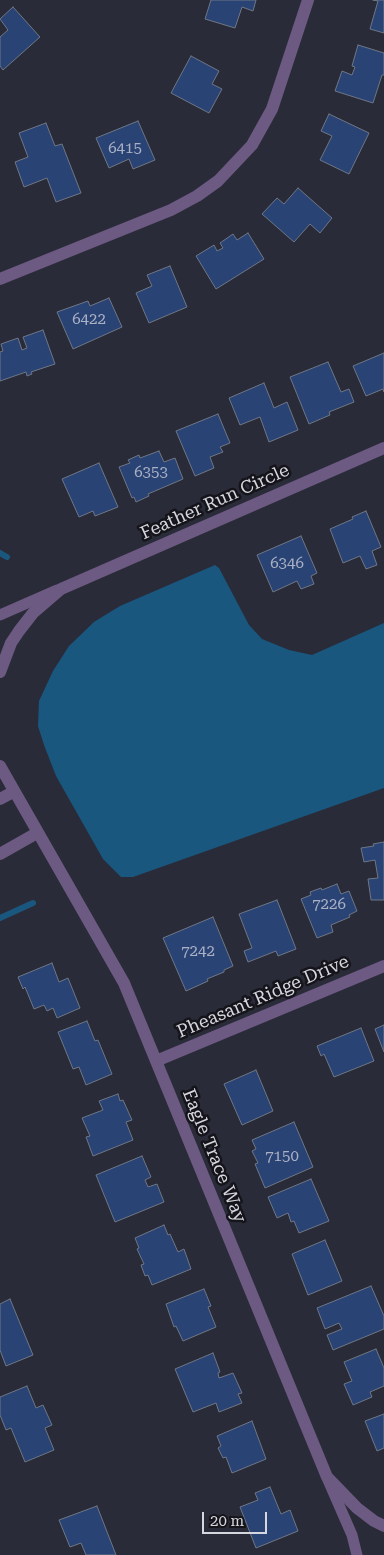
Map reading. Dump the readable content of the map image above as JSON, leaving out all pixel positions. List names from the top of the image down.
{
  "streets": {
    "street": ["Feather Run Circle", "Pheasant Ridge Drive", "Eagle Trace Way"]
  },
  "crossings": [
    ["Pheasant Ridge Drive", "Eagle Trace Way"]
  ],
  "house_numbers": [
    "6415",
    "6422",
    "6353",
    "6346",
    "7226",
    "7242",
    "7150"
  ],
  "scale_bar": "20 m"
}
